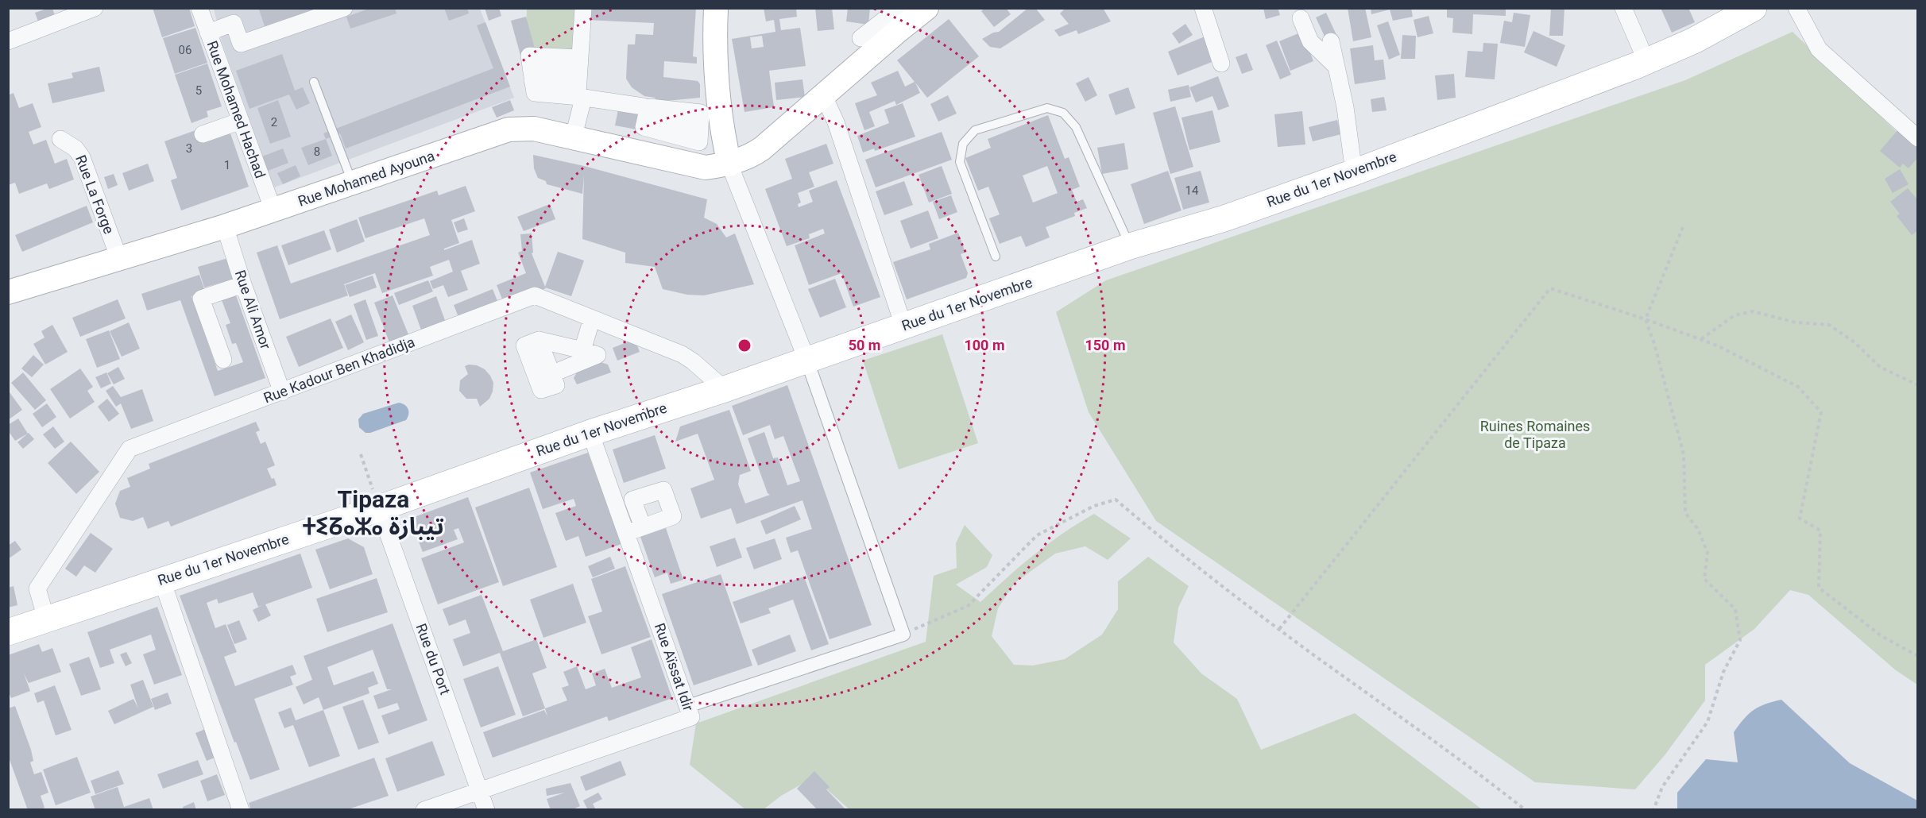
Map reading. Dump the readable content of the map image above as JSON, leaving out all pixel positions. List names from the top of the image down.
{
  "streets": {
    "main road": ["Rue Mohamed Ayouna", "Rue du 1er Novembre"],
    "street": [
      "Rue Mohamed Hachad",
      "Rue La Forge",
      "Rue Ali Amor",
      "Rue Kadour Ben Khadidja",
      "Rue du Port",
      "Rue Aïssat Idir"
    ]
  },
  "crossings": [
    ["Rue Mohamed Hachad", "Rue Mohamed Ayouna"],
    ["Rue Mohamed Ayouna", "Rue La Forge"],
    ["Rue Mohamed Ayouna", "Rue Ali Amor"],
    ["Rue du 1er Novembre", "Rue Kadour Ben Khadidja"],
    ["Rue du 1er Novembre", "Rue du Port"],
    ["Rue du 1er Novembre", "Rue Aïssat Idir"],
    ["Rue Ali Amor", "Rue Kadour Ben Khadidja"],
    ["Rue du Port", "Rue Aïssat Idir"]
  ],
  "districts": ["Tipaza ⵜⵉⵒⴰⵣⴰ تيبازة"],
  "parks": ["Ruines Romaines de Tipaza"],
  "house_numbers": [
    "06",
    "5",
    "2",
    "3",
    "8",
    "1",
    "14"
  ],
  "rings": ["50 m", "100 m", "150 m"]
}
